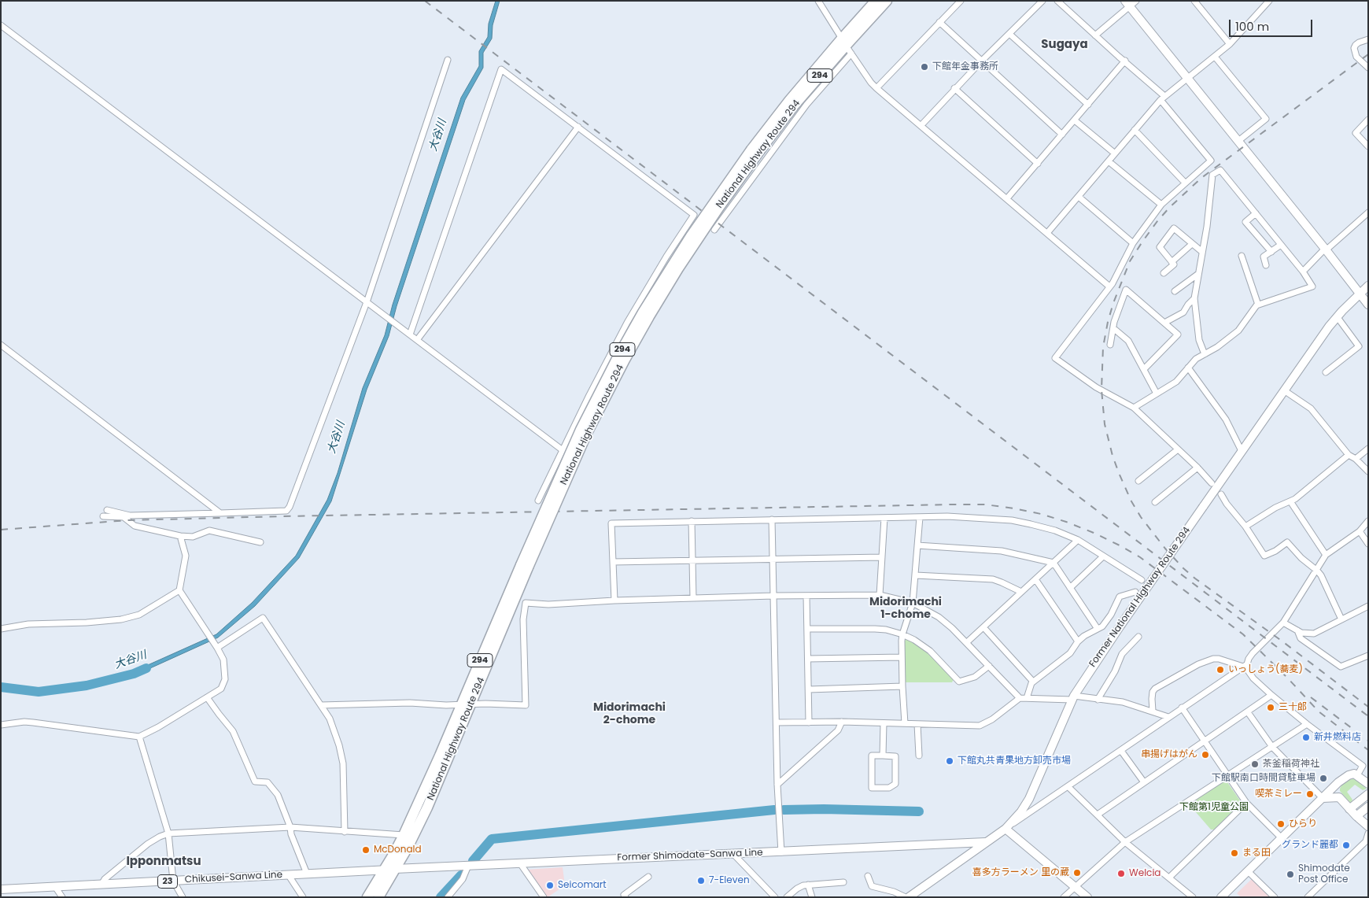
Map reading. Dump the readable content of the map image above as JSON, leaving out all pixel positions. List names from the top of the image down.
{
  "streets": {
    "highway": ["294", "National Highway Route 294"],
    "street": [
      "Former National Highway Route 294",
      "Former Shimodate-Sanwa Line",
      "Chikusei-Sanwa Line",
      "23"
    ]
  },
  "crossings": [
    ["National Highway Route 294", "Former Shimodate-Sanwa Line"],
    ["National Highway Route 294", "Chikusei-Sanwa Line"],
    ["Former National Highway Route 294", "Former Shimodate-Sanwa Line"],
    ["Former Shimodate-Sanwa Line", "Chikusei-Sanwa Line"]
  ],
  "districts": [
    "Sugaya",
    "Midorimachi 1-chome",
    "Midorimachi 2-chome",
    "Ipponmatsu"
  ],
  "water": ["大谷川"],
  "parks": ["下館第1児童公園"],
  "places": [
    "下館年金事務所",
    "いっしょう(蕎麦)",
    "三十郎",
    "新井燃料店",
    "串揚げはがん",
    "下館丸共青果地方卸売市場",
    "茶釜稲荷神社",
    "下館駅南口時間貸駐車場",
    "喫茶ミレー",
    "ひらり",
    "グランド麗都",
    "McDonald",
    "まる田",
    "喜多方ラーメン 里の蔵",
    "Welcia",
    "Shimodate Post Office",
    "7-Eleven",
    "Seicomart"
  ],
  "scale_bar": "100 m"
}
